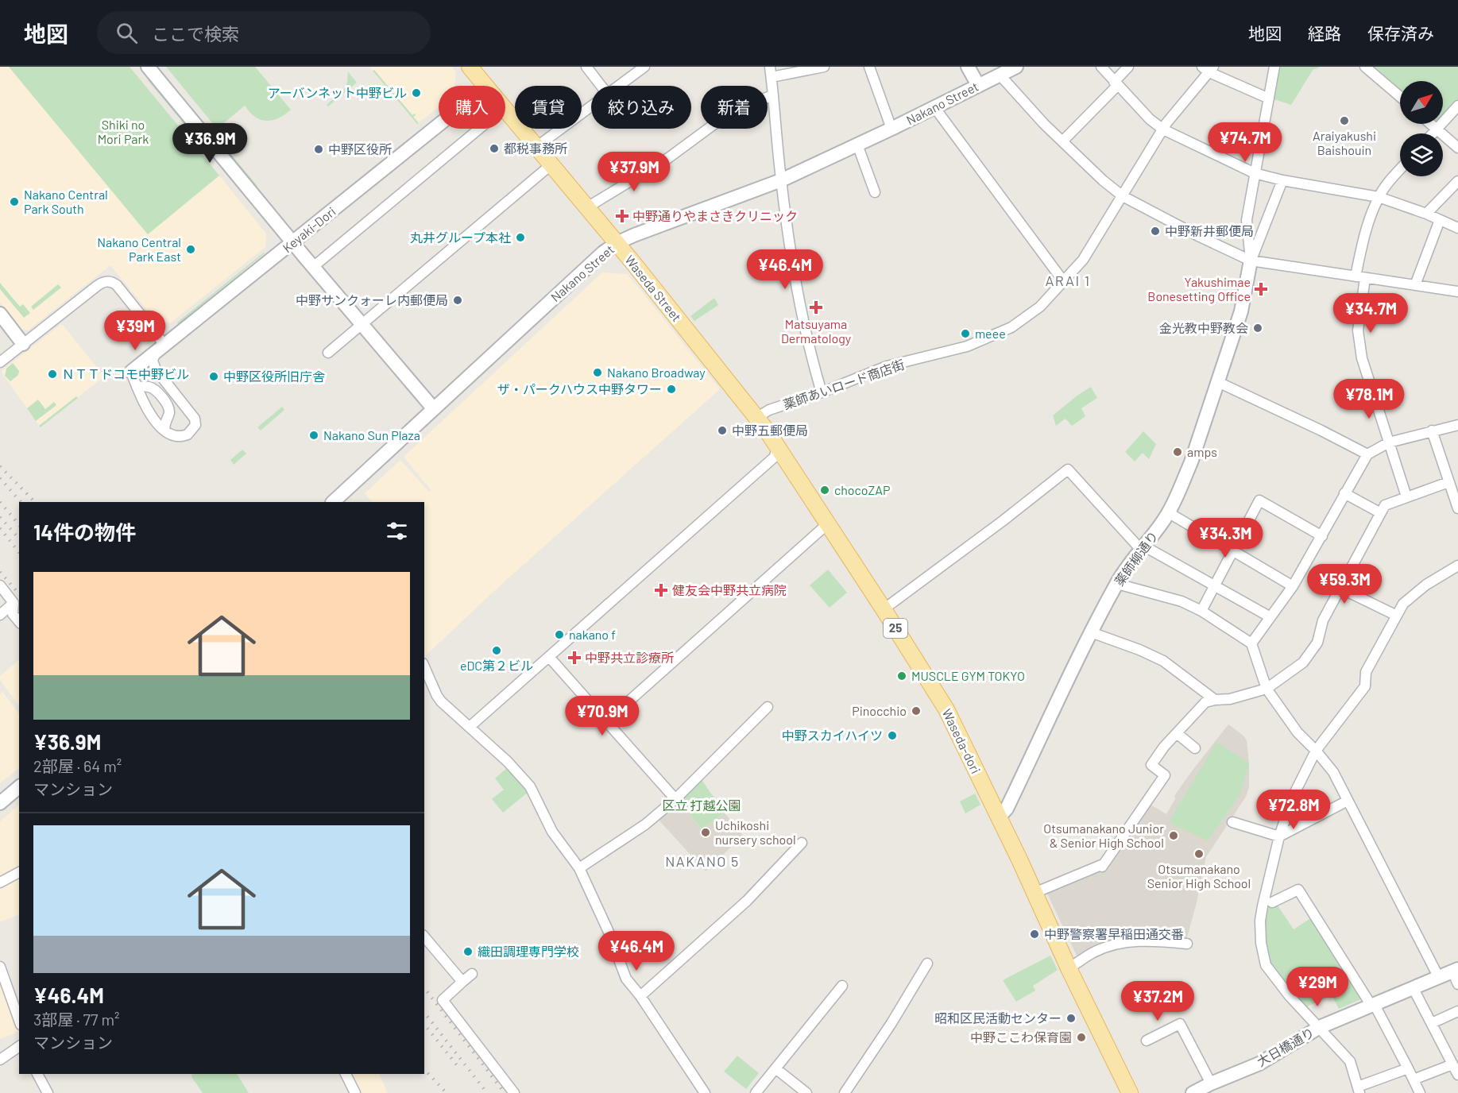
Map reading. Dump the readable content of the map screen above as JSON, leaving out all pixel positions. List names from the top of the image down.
{
  "streets": {
    "main road": ["Waseda Street", "25", "Waseda-dori"],
    "street": [
      "Nakano Street",
      "Keyaki-Dori",
      "薬師あいロード商店街",
      "薬師柳通り",
      "大日橋通り"
    ]
  },
  "crossings": [
    ["Nakano Street", "Waseda Street"],
    ["Waseda Street", "薬師あいロード商店街"],
    ["Waseda Street", "25"],
    ["Waseda Street", "Waseda-dori"],
    ["薬師あいロード商店街", "Waseda-dori"],
    ["薬師柳通り", "Waseda-dori"]
  ],
  "districts": ["ARAI 1", "NAKANO 5"],
  "parks": ["Shiki no Mori Park", "区立 打越公園"],
  "places": {
    "other": [
      "アーバンネット中野ビル",
      "Araiyakushi Baishouin",
      "都税事務所",
      "中野区役所",
      "Nakano Central Park South",
      "中野新井郵便局",
      "丸井グループ本社",
      "Nakano Central Park East",
      "中野サンクォーレ内郵便局",
      "金光教中野教会",
      "meee",
      "Nakano Broadway",
      "ＮＴＴドコモ中野ビル",
      "中野区役所旧庁舎",
      "ザ・パークハウス中野タワー",
      "中野五郵便局",
      "Nakano Sun Plaza",
      "amps",
      "chocoZAP",
      "nakano f",
      "eDC第２ビル",
      "MUSCLE GYM TOKYO",
      "Pinocchio",
      "中野スカイハイツ",
      "Uchikoshi nursery school",
      "Otsumanakano Junior & Senior High School",
      "Otsumanakano Senior High School",
      "中野警察署早稲田通交番",
      "織田調理専門学校",
      "昭和区民活動センター",
      "中野ここわ保育園"
    ],
    "health": [
      "中野通りやまさきクリニック",
      "Yakushimae Bonesetting Office",
      "Matsuyama Dermatology",
      "健友会中野共立病院",
      "中野共立診療所"
    ]
  },
  "north": "top right",
  "page": {
    "header": "地図",
    "search": "ここで検索",
    "nav": ["地図", "経路", "保存済み"],
    "chip": [
      "購入",
      "賃貸",
      "絞り込み",
      "新着"
    ],
    "price": [
      "¥74.7M",
      "¥36.9M",
      "¥37.9M",
      "¥46.4M",
      "¥34.7M",
      "¥39M",
      "¥78.1M",
      "¥34.3M",
      "¥59.3M",
      "¥70.9M",
      "¥72.8M",
      "¥46.4M",
      "¥29M",
      "¥37.2M"
    ],
    "heading": "14件の物件",
    "list": [
      {
        "name": "¥36.9M",
        "note": "2部屋 · 64 m² · マンション"
      },
      {
        "name": "¥46.4M",
        "note": "3部屋 · 77 m² · マンション"
      }
    ]
  }
}
